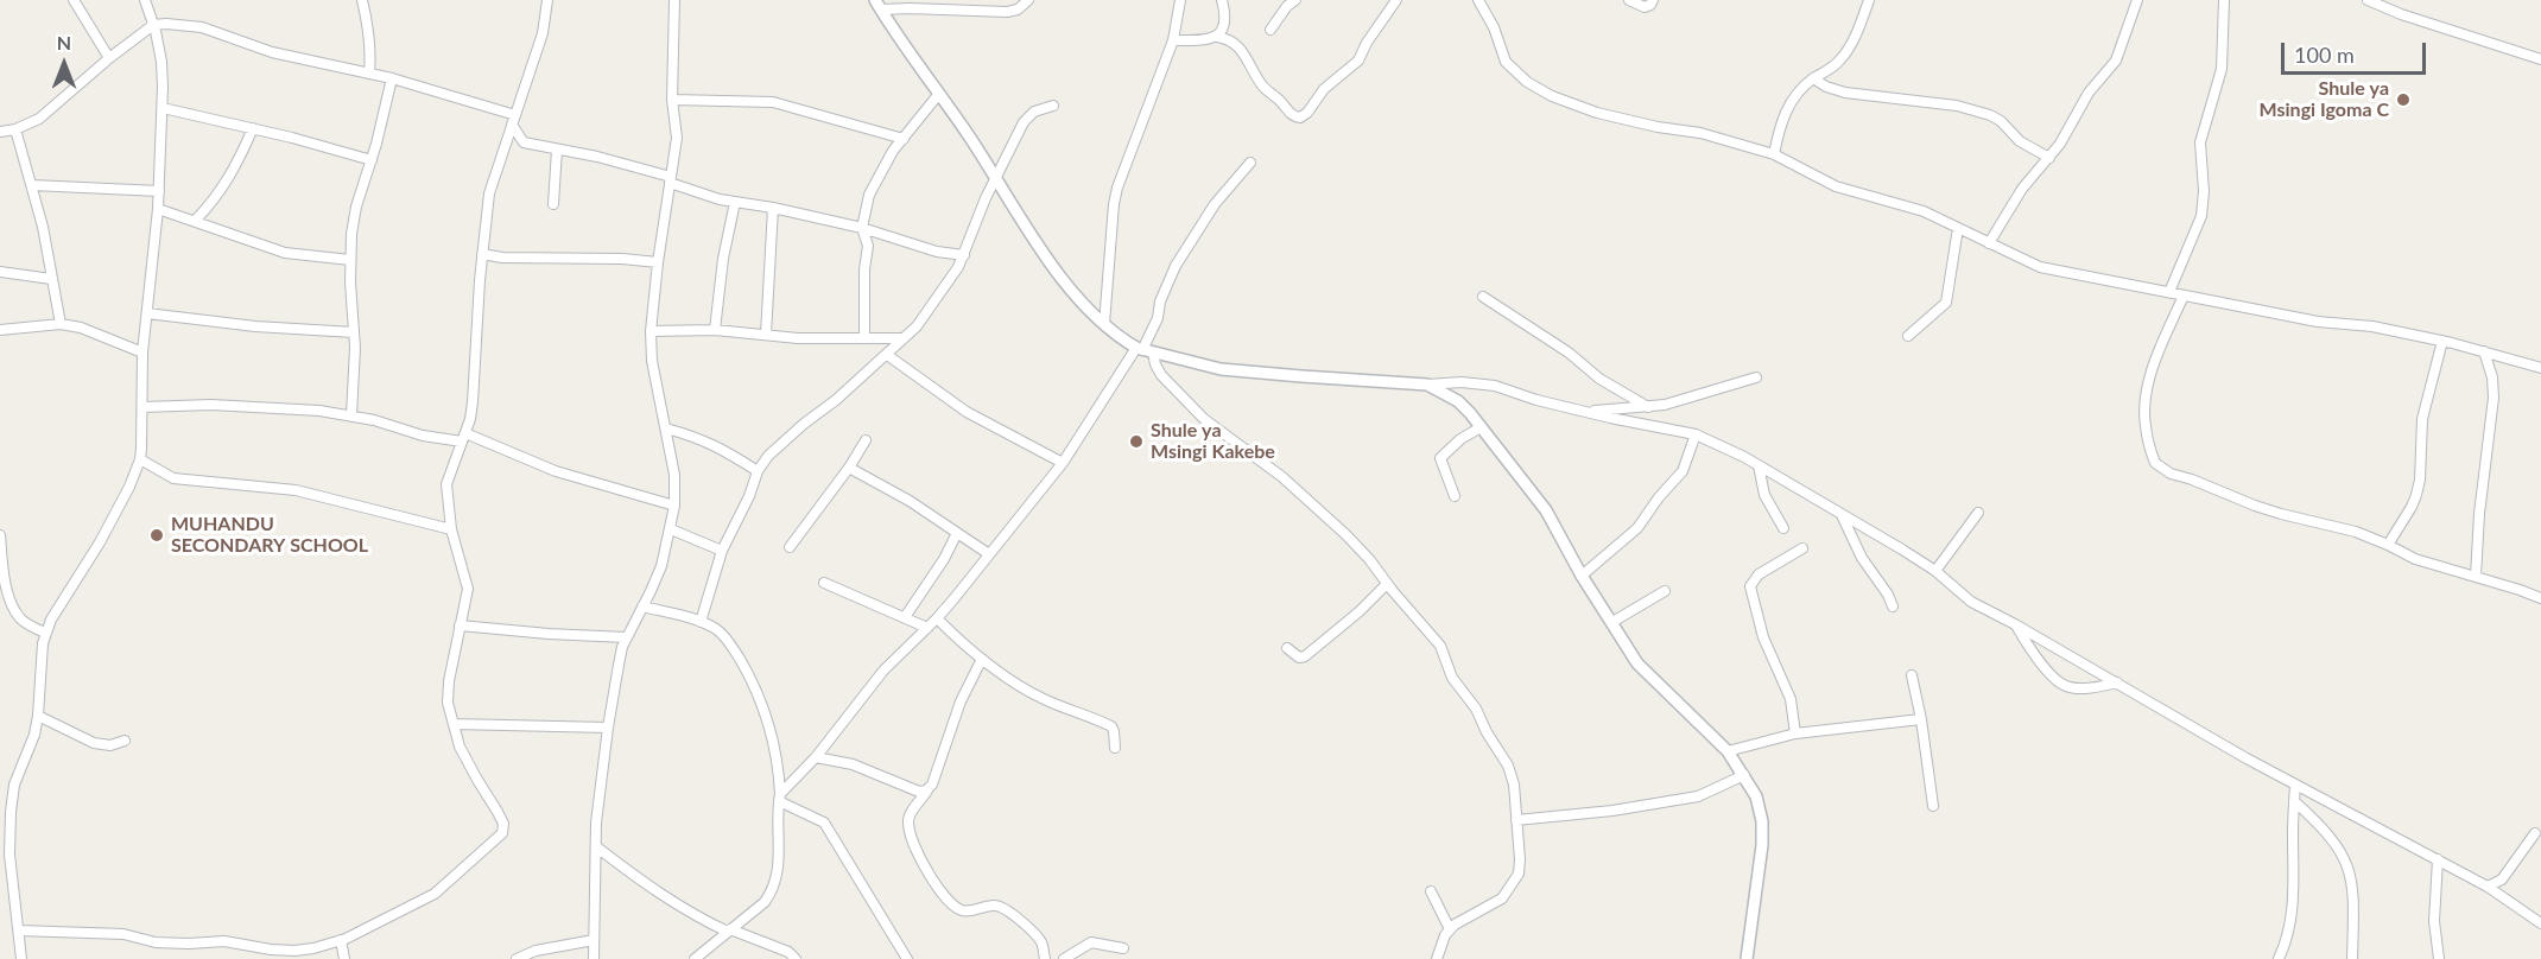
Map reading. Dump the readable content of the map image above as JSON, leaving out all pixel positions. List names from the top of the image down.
{
  "places": ["Shule ya Msingi Igoma C", "Shule ya Msingi Kakebe", "MUHANDU SECONDARY SCHOOL"],
  "scale_bar": "100 m",
  "north": "top"
}
